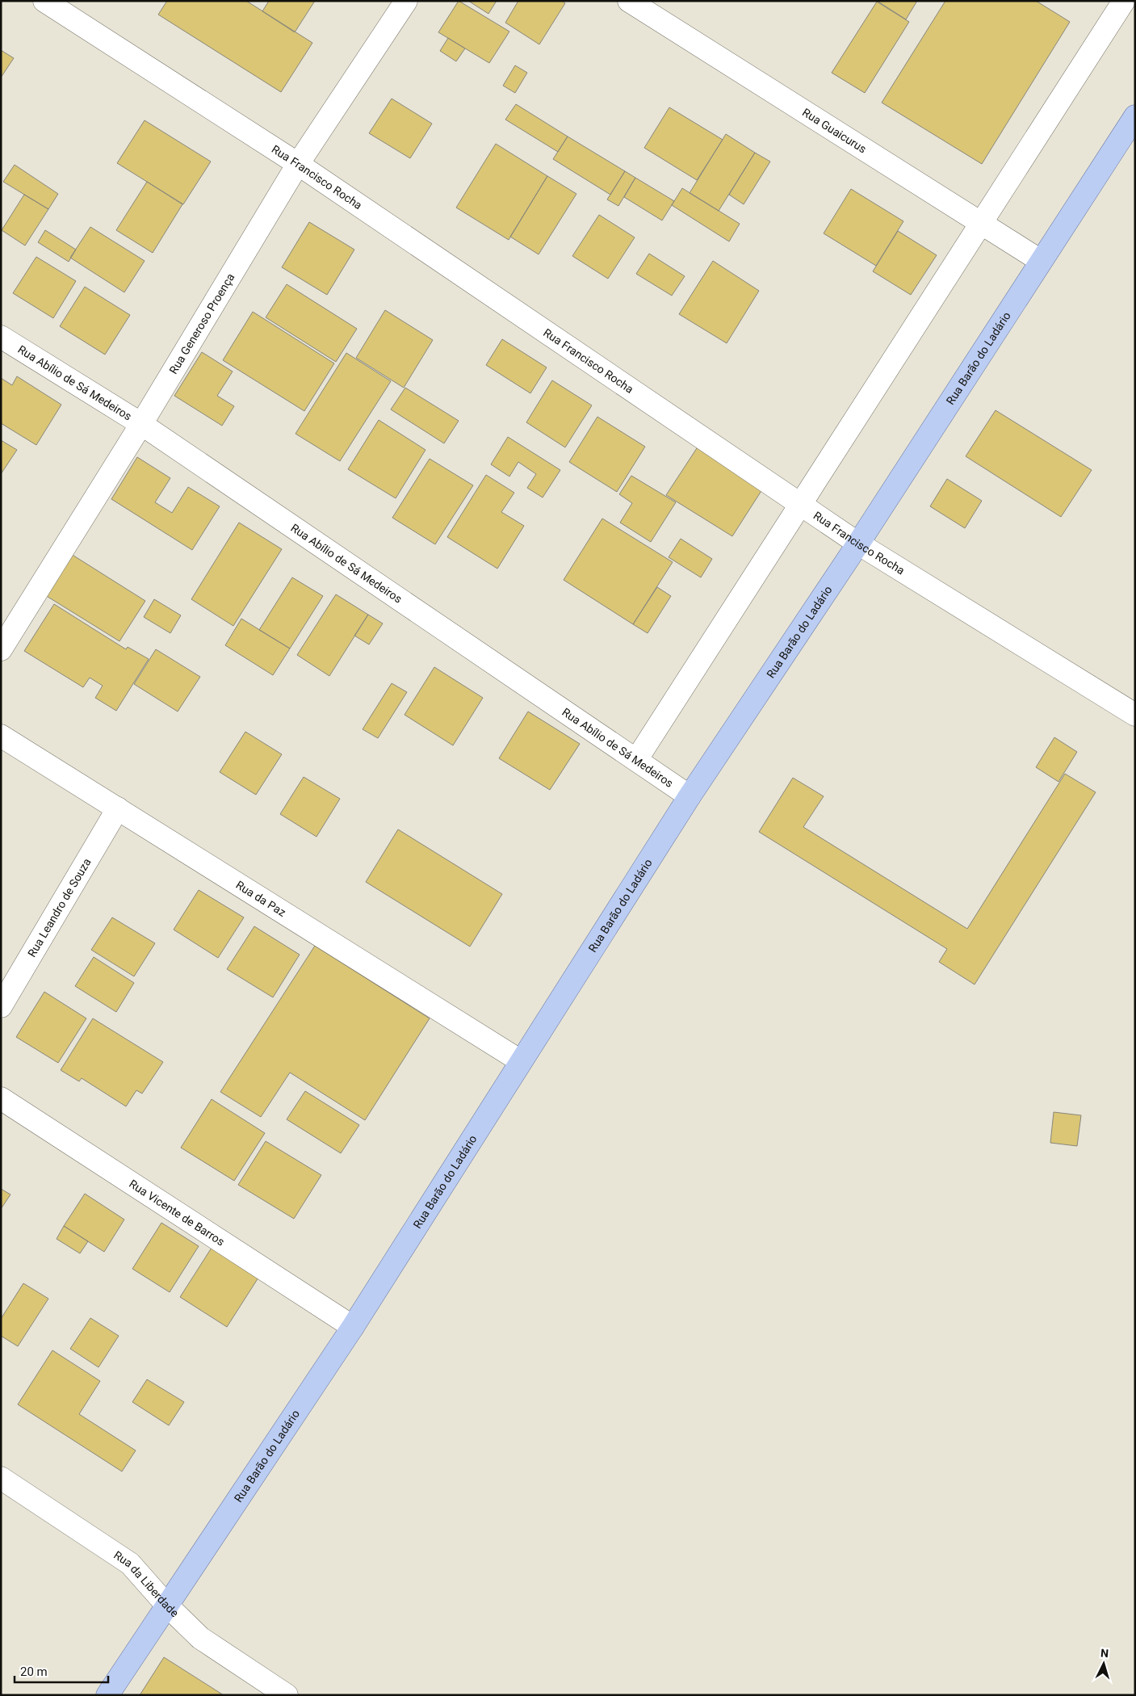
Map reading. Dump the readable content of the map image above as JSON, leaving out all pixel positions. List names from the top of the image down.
{
  "streets": {
    "main road": ["Rua Barão do Ladário"],
    "street": [
      "Rua Guaicurus",
      "Rua Francisco Rocha",
      "Rua Generoso Proença",
      "Rua Abílio de Sá Medeiros",
      "Rua da Paz",
      "Rua Leandro de Souza",
      "Rua Vicente de Barros",
      "Rua da Liberdade"
    ]
  },
  "crossings": [
    ["Rua Guaicurus", "Rua Barão do Ladário"],
    ["Rua Francisco Rocha", "Rua Generoso Proença"],
    ["Rua Francisco Rocha", "Rua Barão do Ladário"],
    ["Rua Generoso Proença", "Rua Abílio de Sá Medeiros"],
    ["Rua Barão do Ladário", "Rua Abílio de Sá Medeiros"],
    ["Rua Barão do Ladário", "Rua da Paz"],
    ["Rua Barão do Ladário", "Rua Vicente de Barros"],
    ["Rua Barão do Ladário", "Rua da Liberdade"],
    ["Rua da Paz", "Rua Leandro de Souza"]
  ],
  "scale_bar": "20 m",
  "north": "top"
}
